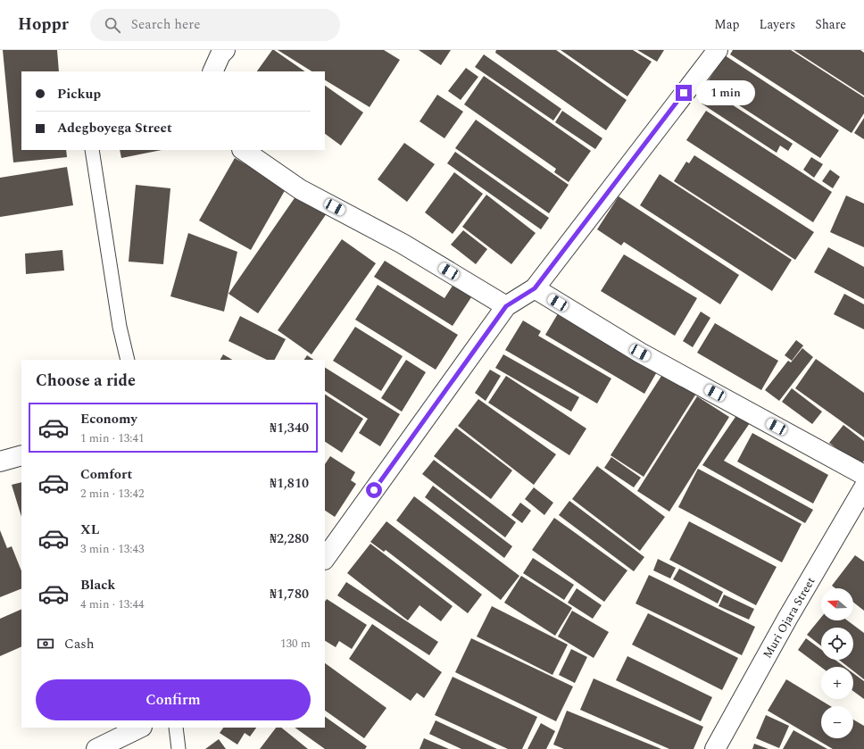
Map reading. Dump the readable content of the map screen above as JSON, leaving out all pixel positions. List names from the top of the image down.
{
  "streets": {
    "street": ["Muri Ojara Street"]
  },
  "north": "left",
  "page": {
    "header": "Hoppr",
    "search": "Search here",
    "nav": ["Map", "Layers", "Share"],
    "banner": ["Pickup", "Adegboyega Street"],
    "bubble": "1 min",
    "heading": "Choose a ride",
    "list": [
      {
        "name": "Economy",
        "note": "1 min · 13:41",
        "value": "₦1,340"
      },
      {
        "name": "Comfort",
        "note": "2 min · 13:42",
        "value": "₦1,810"
      },
      {
        "name": "XL",
        "note": "3 min · 13:43",
        "value": "₦2,280"
      },
      {
        "name": "Black",
        "note": "4 min · 13:44",
        "value": "₦1,780"
      }
    ],
    "map_buttons": ["+", "−"],
    "pay": ["Cash", "130 m"],
    "buttons": "Confirm"
  }
}
